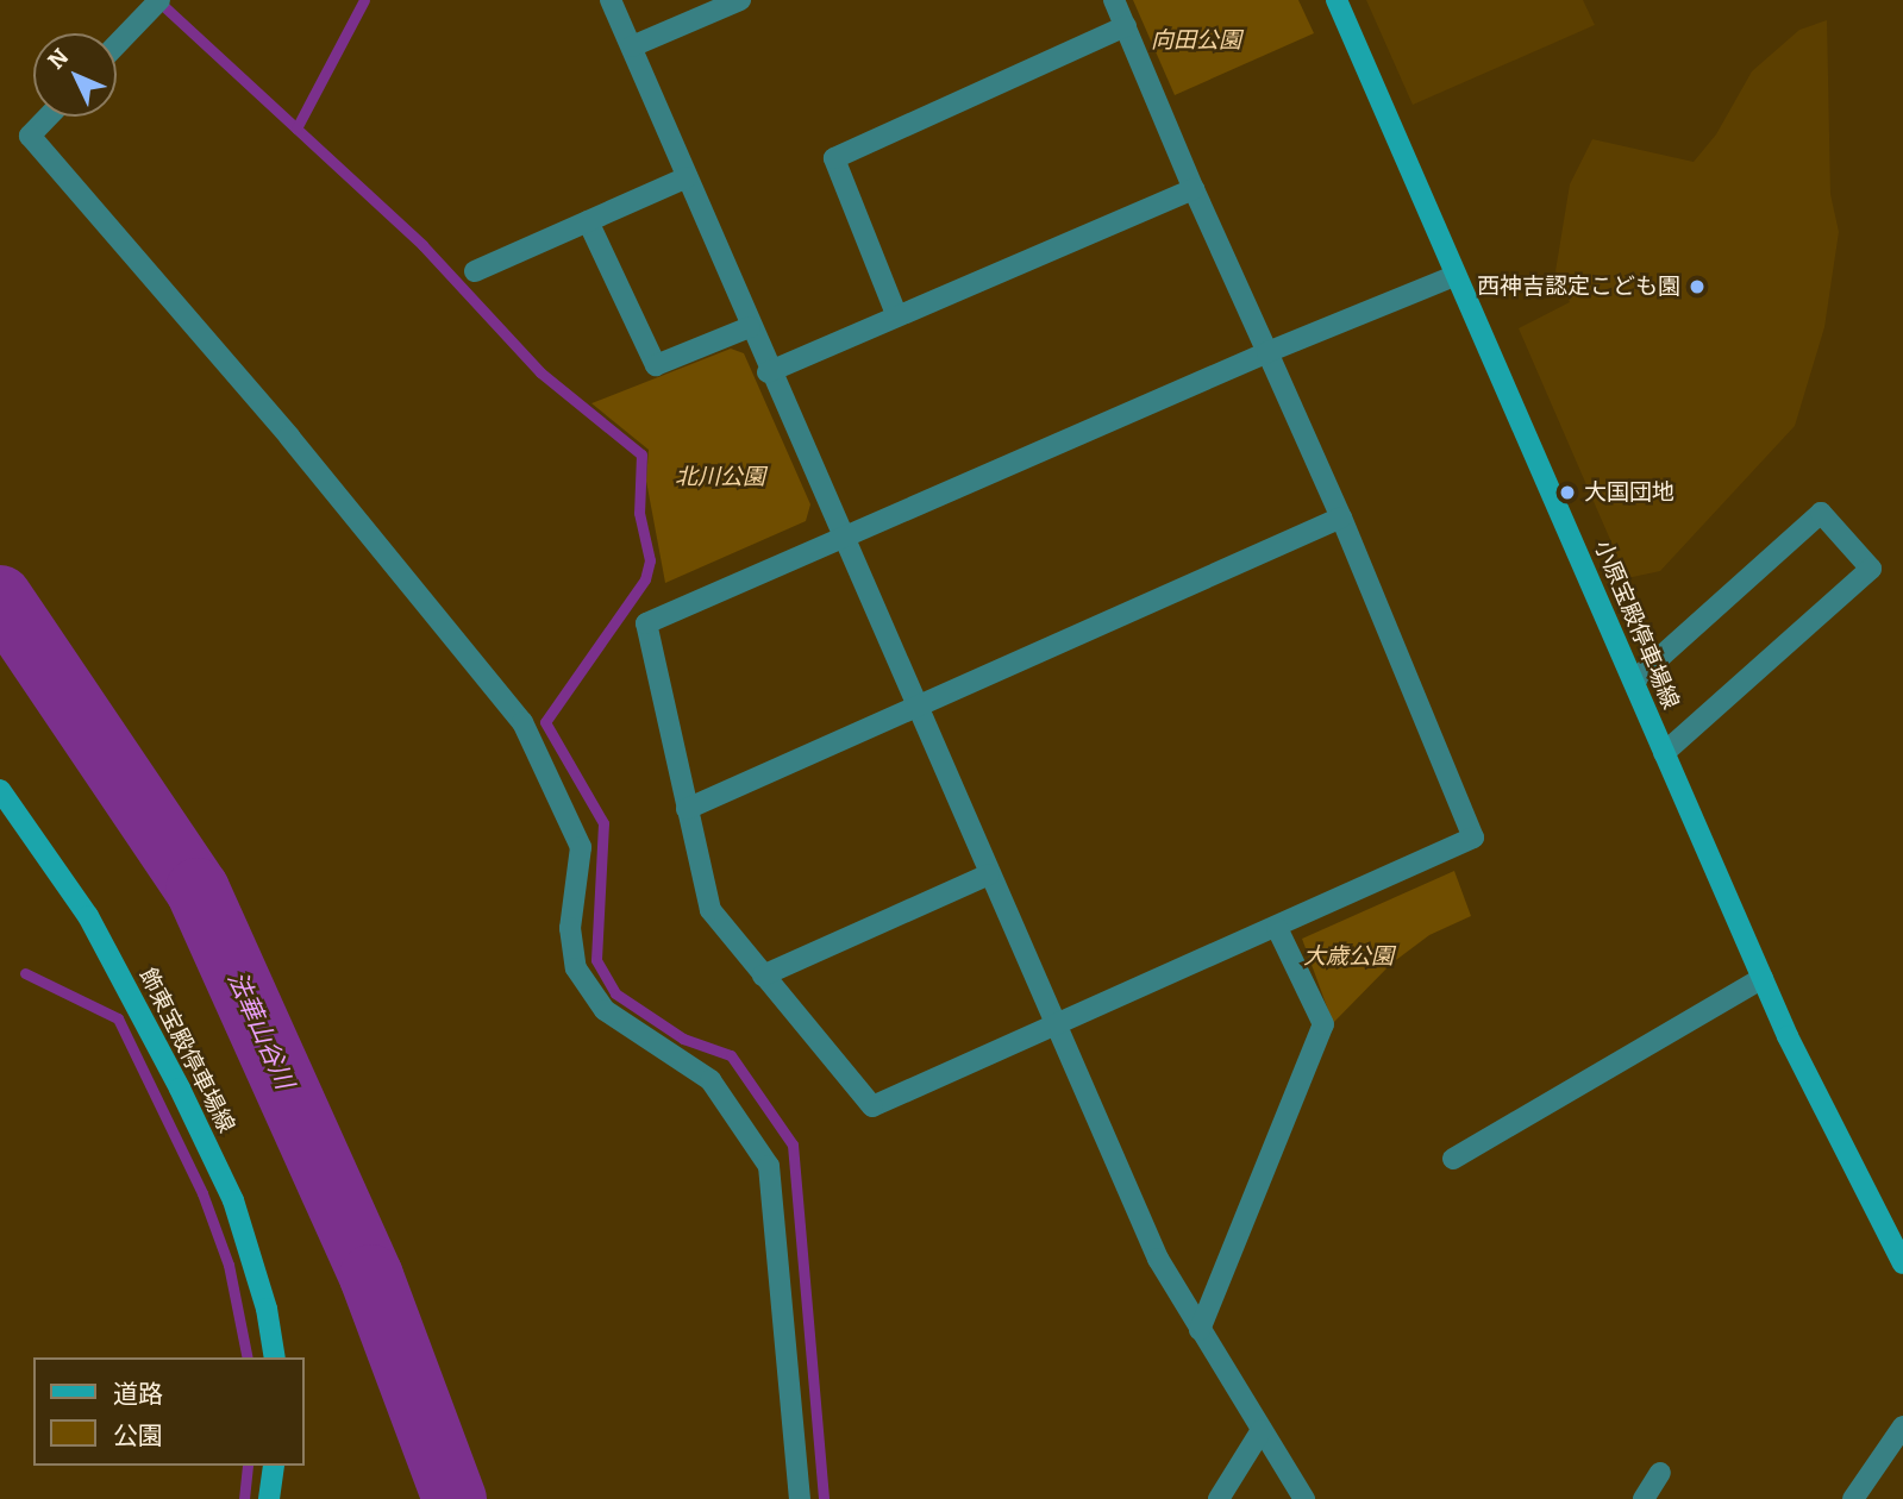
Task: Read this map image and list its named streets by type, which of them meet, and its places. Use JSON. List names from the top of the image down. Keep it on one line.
{"streets":{"main road":["小原宝殿停車場線","飾東宝殿停車場線"]},"water":["法華山谷川"],"parks":["向田公園","北川公園","大歳公園"],"places":["西神吉認定こども園","大国団地"],"legend":["道路","公園"],"north":"top left"}
